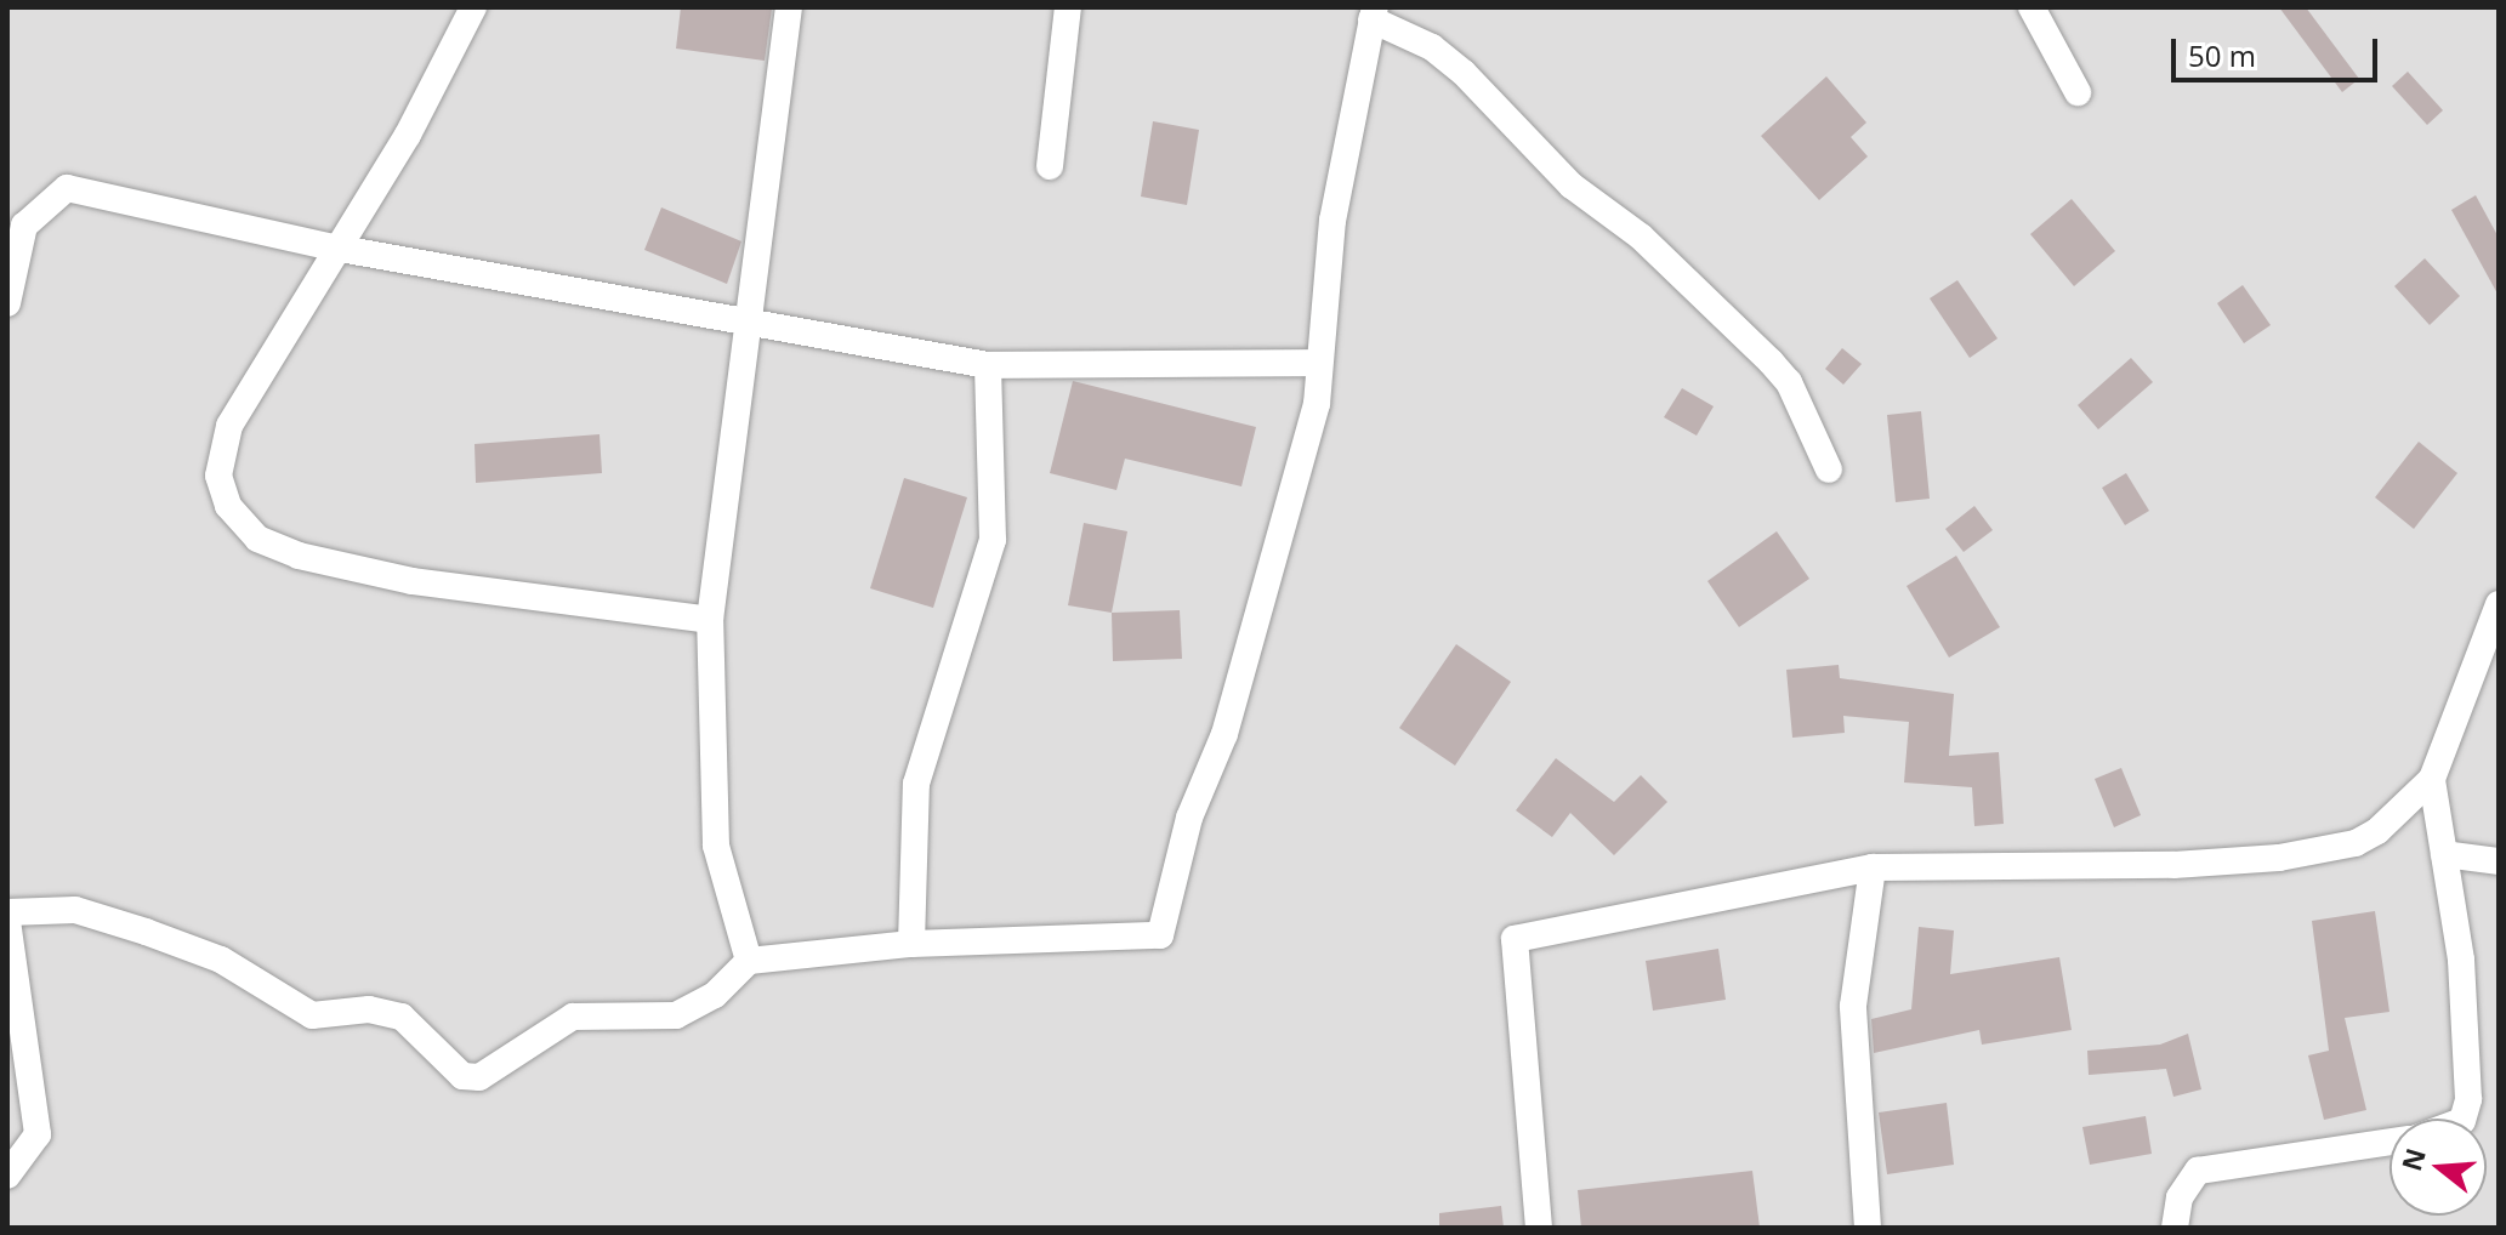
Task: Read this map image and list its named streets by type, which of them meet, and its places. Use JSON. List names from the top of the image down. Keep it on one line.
{"scale_bar":"50 m","north":"left"}
